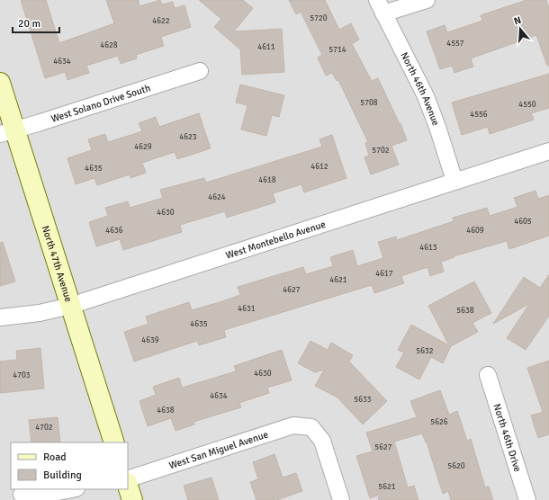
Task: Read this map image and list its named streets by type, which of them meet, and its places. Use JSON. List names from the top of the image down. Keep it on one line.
{"streets":{"street":["North 46th Avenue","West Solano Drive South","West Montebello Avenue","North 47th Avenue","North 46th Drive","West San Miguel Avenue"]},"crossings":[["North 46th Avenue","West Montebello Avenue"],["West Solano Drive South","North 47th Avenue"],["West Montebello Avenue","North 47th Avenue"]],"house_numbers":["5720","4622","4557","4628","4611","5714","4634","5708","4550","4556","4623","4629","5702","4612","4635","4618","4624","4630","4605","4636","4609","4613","4617","4621","4627","4631","5638","4635","4639","5632","4630","4703","4634","5633","4638","5626","4702","5627","5620","5621"],"legend":["Road","Building"],"scale_bar":"20 m","north":"top"}
